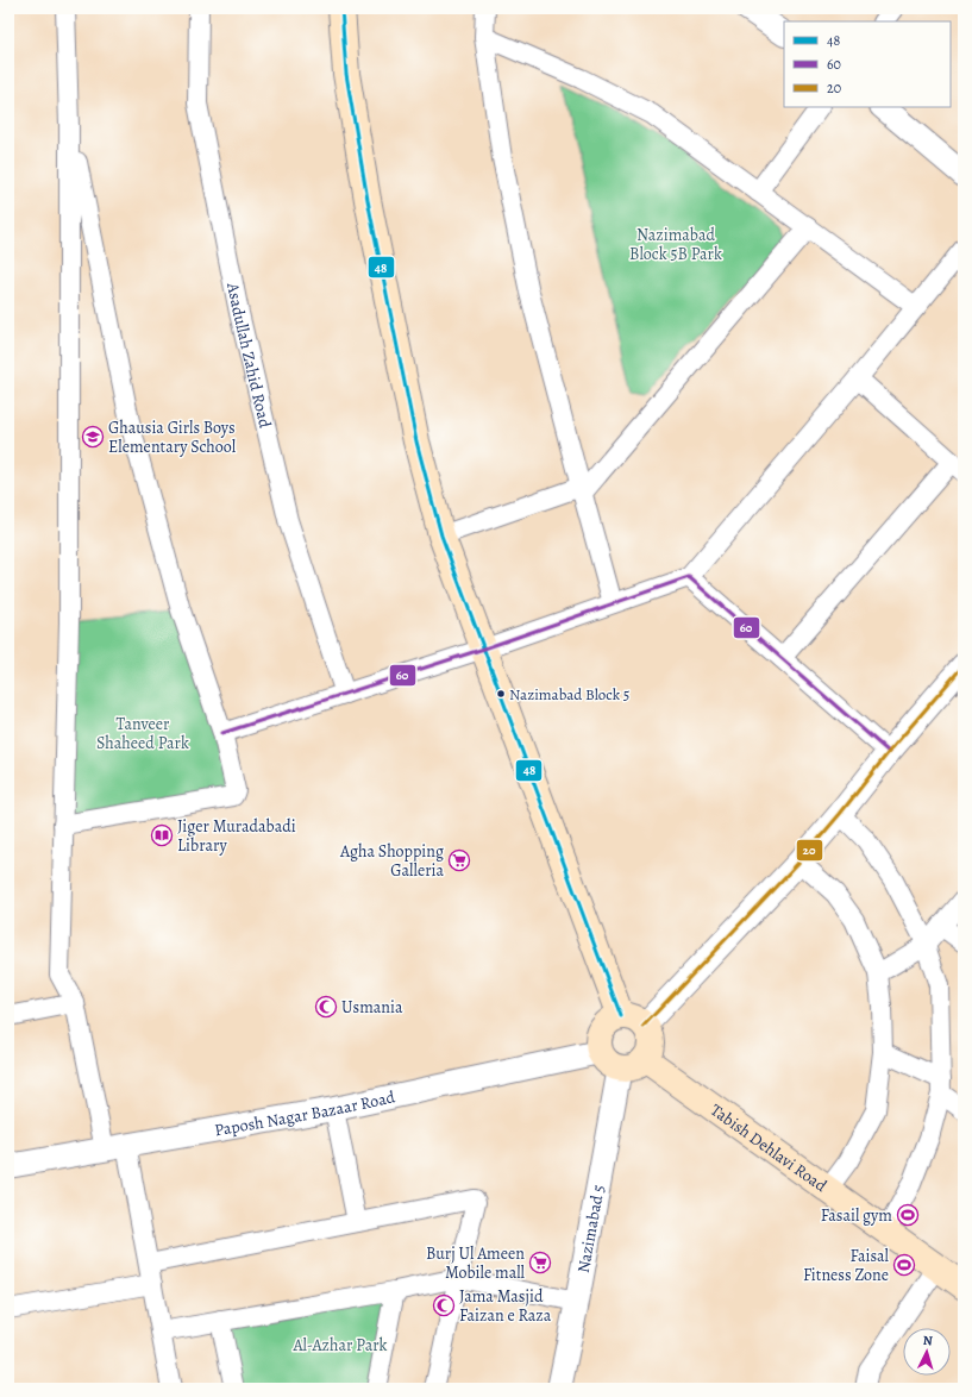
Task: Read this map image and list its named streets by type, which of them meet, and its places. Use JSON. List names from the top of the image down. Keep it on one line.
{"streets":{"main road":["Tabish Dehlavi Road"],"street":["Asadullah Zahid Road","Paposh Nagar Bazaar Road","Nazimabad 5"]},"crossings":[["Paposh Nagar Bazaar Road","Tabish Dehlavi Road"],["Paposh Nagar Bazaar Road","Nazimabad 5"],["Tabish Dehlavi Road","Nazimabad 5"]],"parks":["Nazimabad Block 5B Park","Tanveer Shaheed Park","Al-Azhar Park"],"places":{"school or university":["Ghausia Girls Boys Elementary School"],"other":["Nazimabad Block 5"],"library":["Jiger Muradabadi Library"],"supermarket":["Agha Shopping Galleria","Burj Ul Ameen Mobile mall"],"mosque":["Usmania","Jama Masjid Faizan e Raza"],"sports":["Fasail gym","Faisal Fitness Zone"]},"lines":["transit line 48","transit line 60","transit line 20"],"legend":["48","60","20"],"north":"top"}
